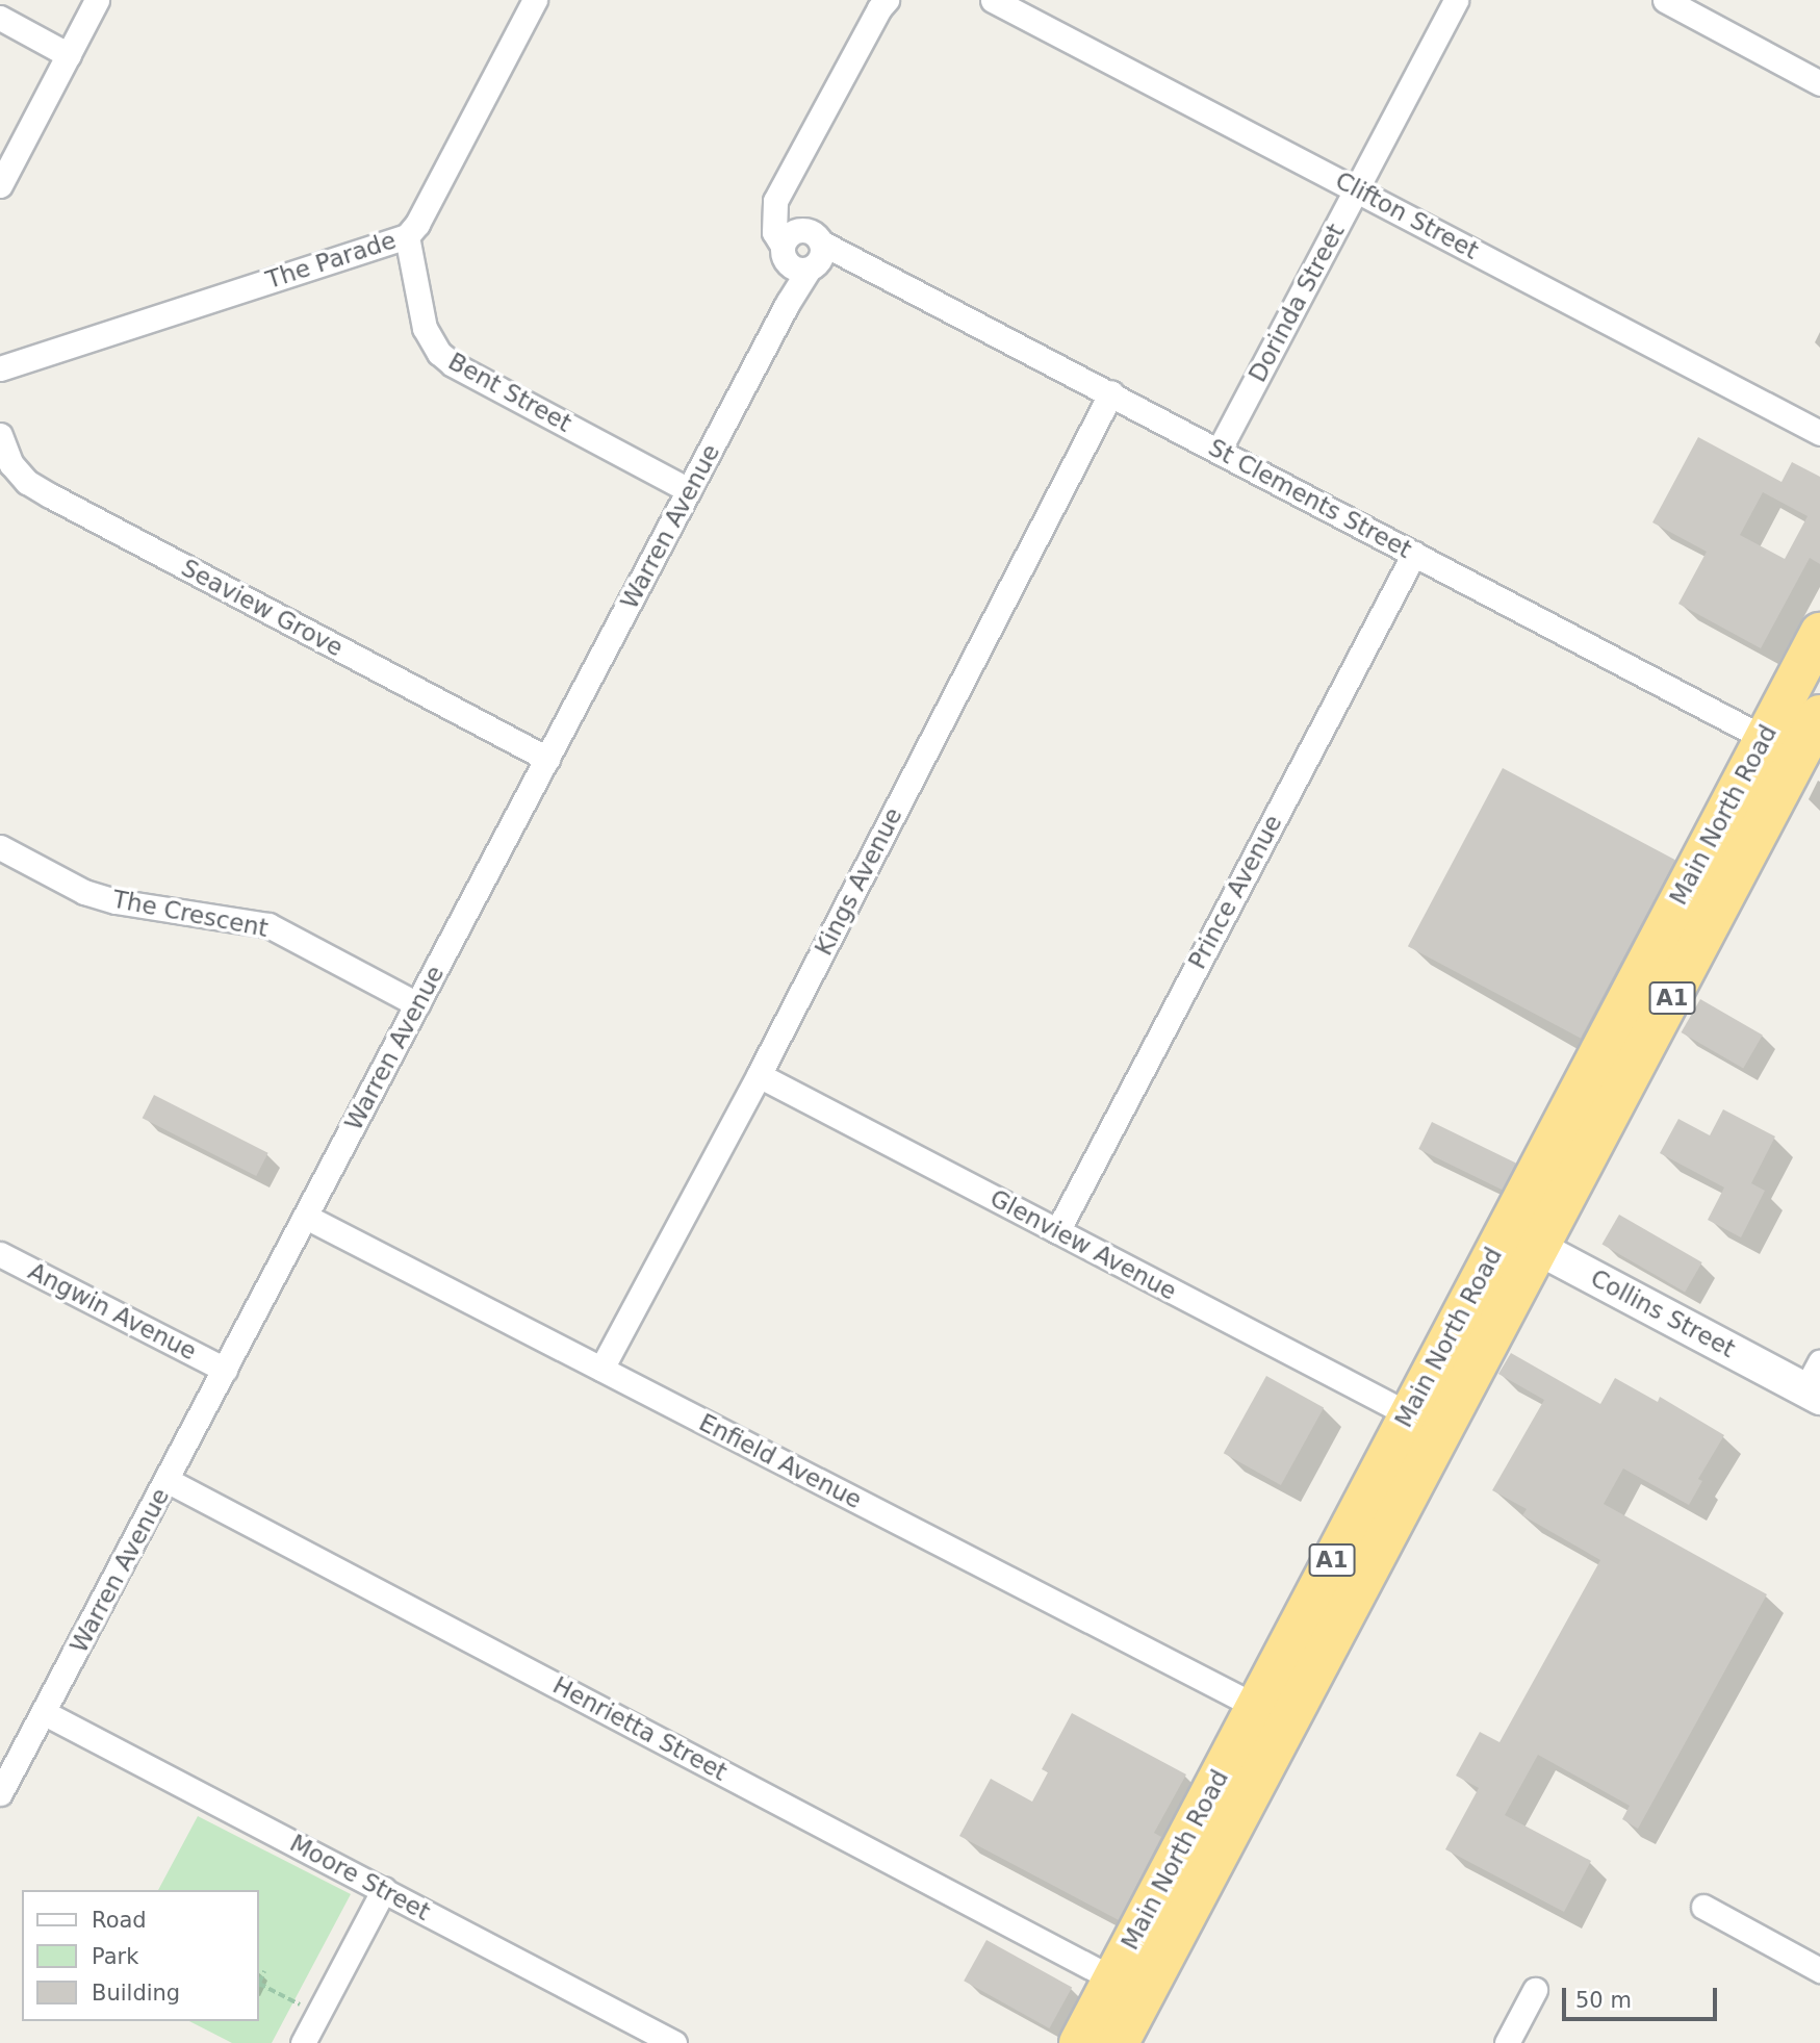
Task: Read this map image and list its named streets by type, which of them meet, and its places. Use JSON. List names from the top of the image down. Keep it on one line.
{"streets":{"highway":["Main North Road","A1","Collins Street"],"street":["Clifton Street","The Parade","Dorinda Street","Bent Street","St Clements Street","Warren Avenue","Seaview Grove","Kings Avenue","Prince Avenue","The Crescent","Glenview Avenue","Angwin Avenue","Enfield Avenue","Henrietta Street","Moore Street"]},"crossings":[["Clifton Street","Dorinda Street"],["The Parade","Bent Street"],["Dorinda Street","St Clements Street"],["Bent Street","Warren Avenue"],["St Clements Street","Warren Avenue"],["St Clements Street","Main North Road"],["St Clements Street","Kings Avenue"],["St Clements Street","Prince Avenue"],["Warren Avenue","Seaview Grove"],["Warren Avenue","The Crescent"],["Warren Avenue","Angwin Avenue"],["Warren Avenue","Enfield Avenue"],["Warren Avenue","Henrietta Street"],["Warren Avenue","Moore Street"],["Main North Road","Glenview Avenue"],["Main North Road","Collins Street"],["Main North Road","Enfield Avenue"],["Main North Road","Henrietta Street"],["Kings Avenue","Glenview Avenue"],["Kings Avenue","Enfield Avenue"],["Prince Avenue","Glenview Avenue"]],"legend":["Road","Park","Building"],"scale_bar":"50 m"}
